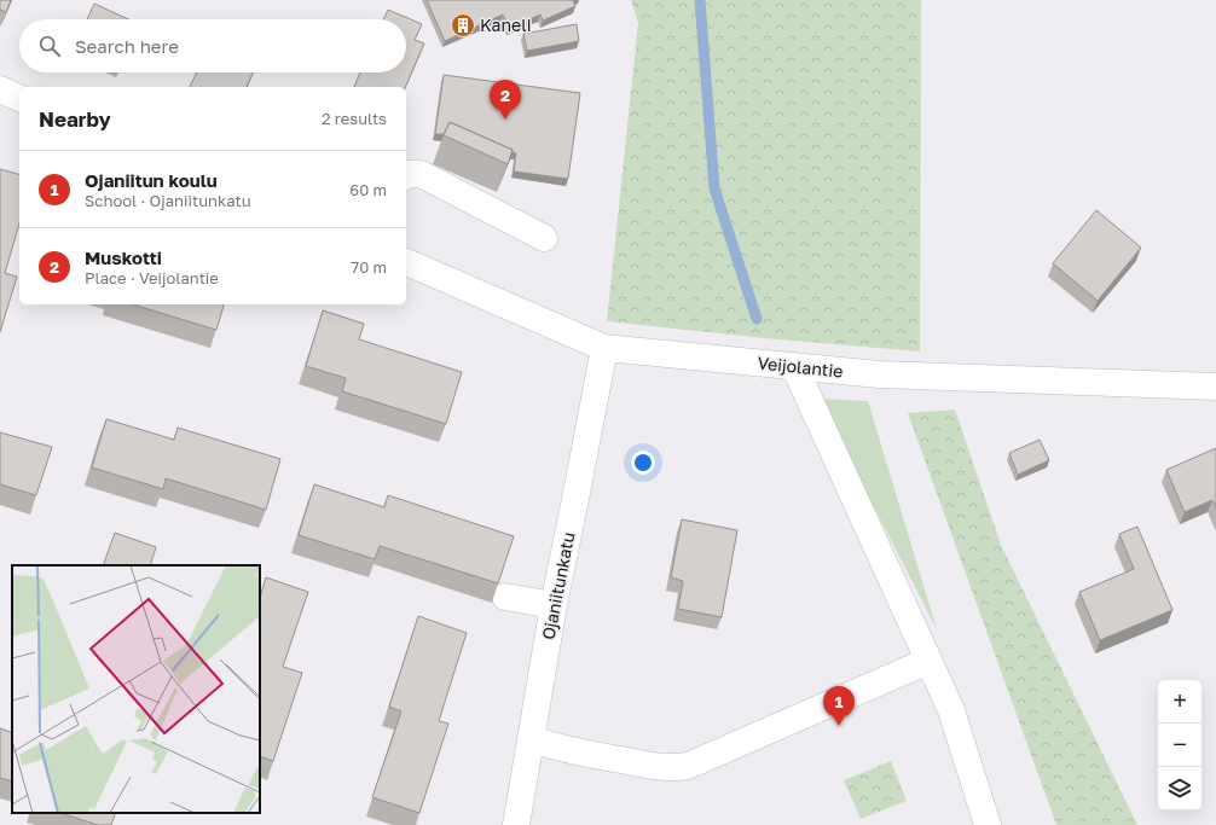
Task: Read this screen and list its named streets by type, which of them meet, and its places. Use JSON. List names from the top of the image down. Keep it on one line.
{"streets":{"street":["Veijolantie","Ojaniitunkatu"]},"crossings":[["Veijolantie","Ojaniitunkatu"]],"places":{"building":["Kaneli"]},"page":{"search":"Search here","pins":["2","1"],"heading":["Nearby","2 results"],"list":[{"mark":"1","name":"Ojaniitun koulu","note":"School · Ojaniitunkatu","value":"60 m"},{"mark":"2","name":"Muskotti","note":"Place · Veijolantie","value":"70 m"}],"map_buttons":["+","−"]}}
